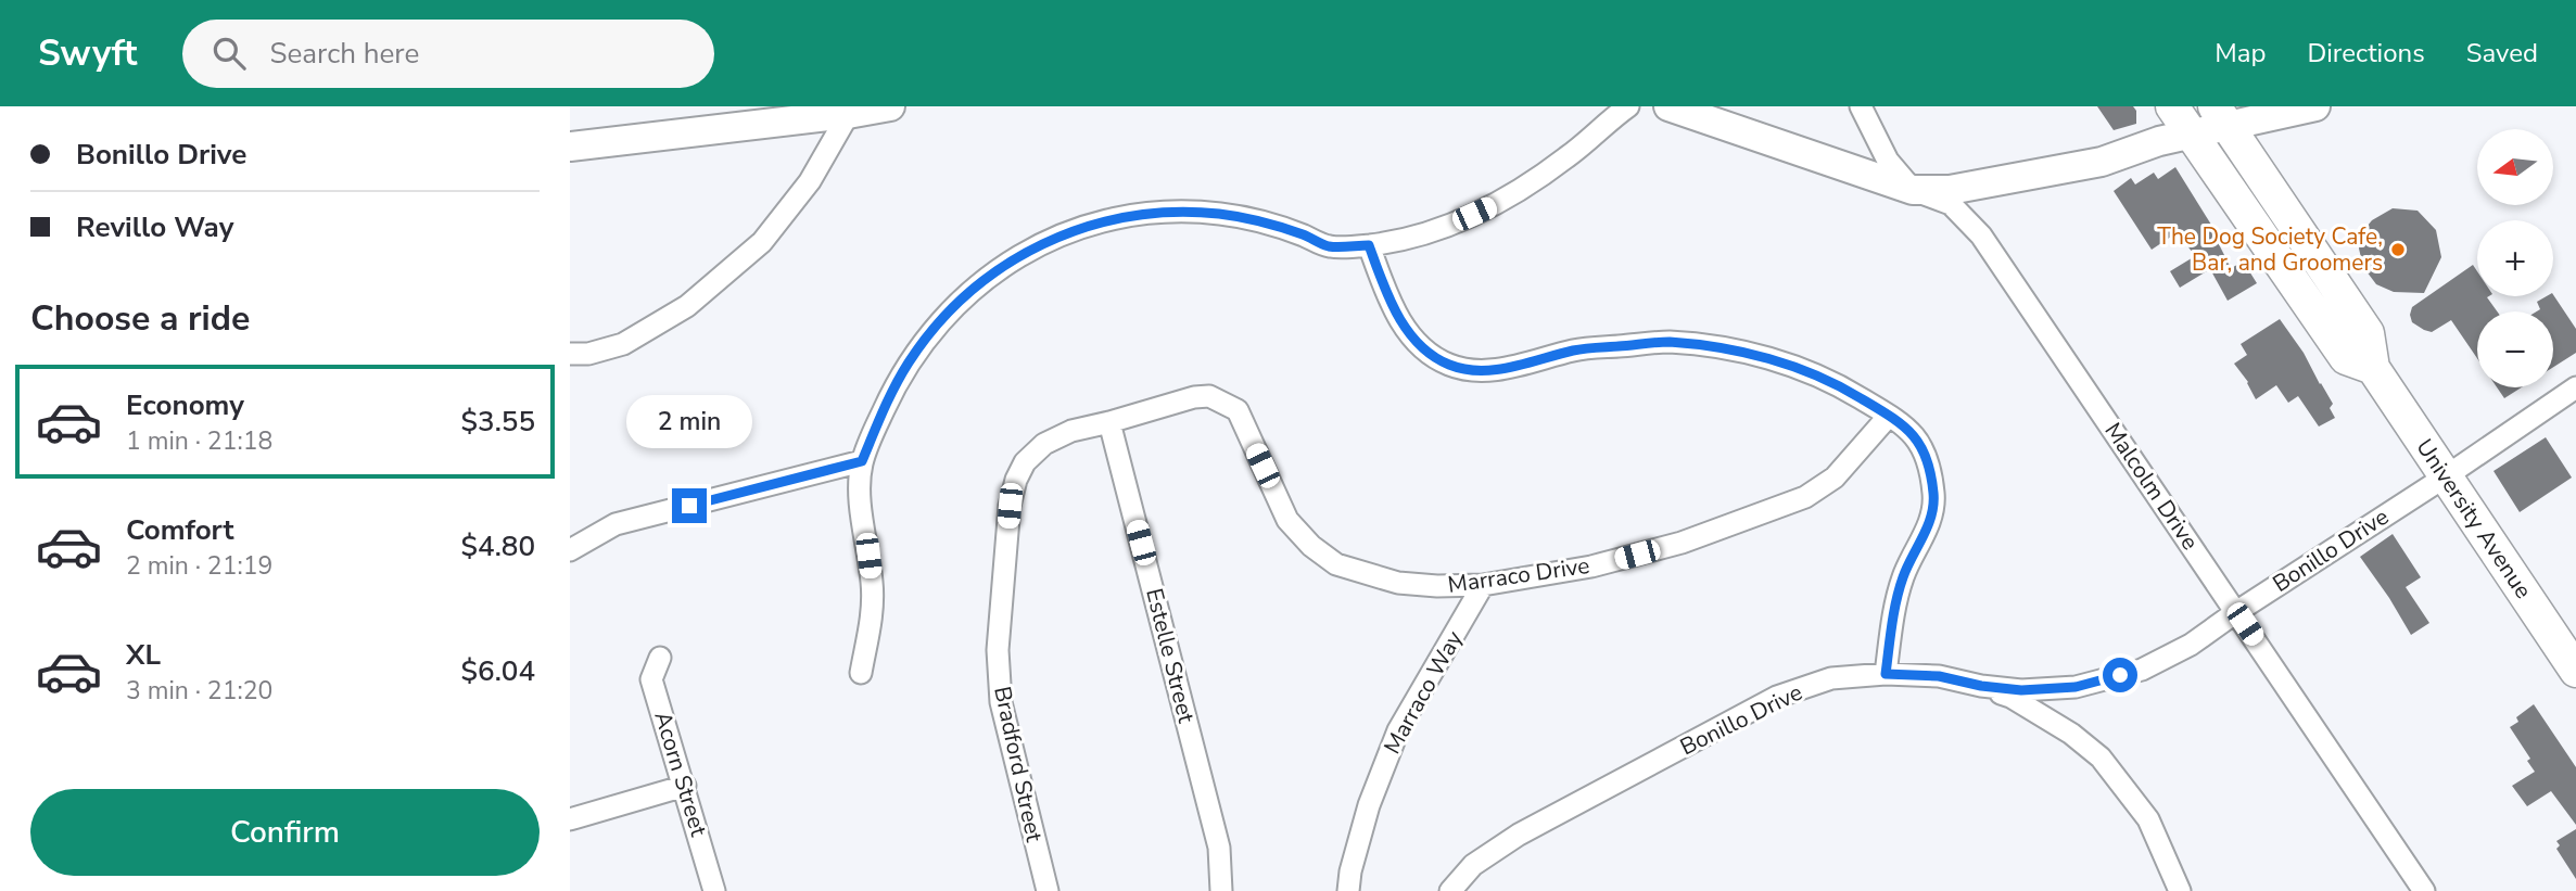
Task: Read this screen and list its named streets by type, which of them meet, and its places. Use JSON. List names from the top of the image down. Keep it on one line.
{"streets":{"main road":["University Avenue"],"street":["Malcolm Drive","Bonillo Drive","Marraco Drive","Estelle Street","Marraco Way","Bradford Street","Acorn Street"]},"crossings":[["Malcolm Drive","Bonillo Drive"],["University Avenue","Bonillo Drive"],["Marraco Drive","Estelle Street"],["Marraco Drive","Marraco Way"],["Marraco Drive","Bradford Street"],["Estelle Street","Bradford Street"]],"places":["The Dog Society Cafe, Bar, and Groomers"],"north":"left","page":{"header":"Swyft","search":"Search here","nav":["Map","Directions","Saved"],"banner":["Bonillo Drive","Revillo Way"],"map_buttons":["+","−"],"heading":"Choose a ride","list":[{"name":"Economy","note":"1 min · 21:18","value":"$3.55"},{"name":"Comfort","note":"2 min · 21:19","value":"$4.80"},{"name":"XL","note":"3 min · 21:20","value":"$6.04"}],"bubble":"2 min","buttons":"Confirm"}}
